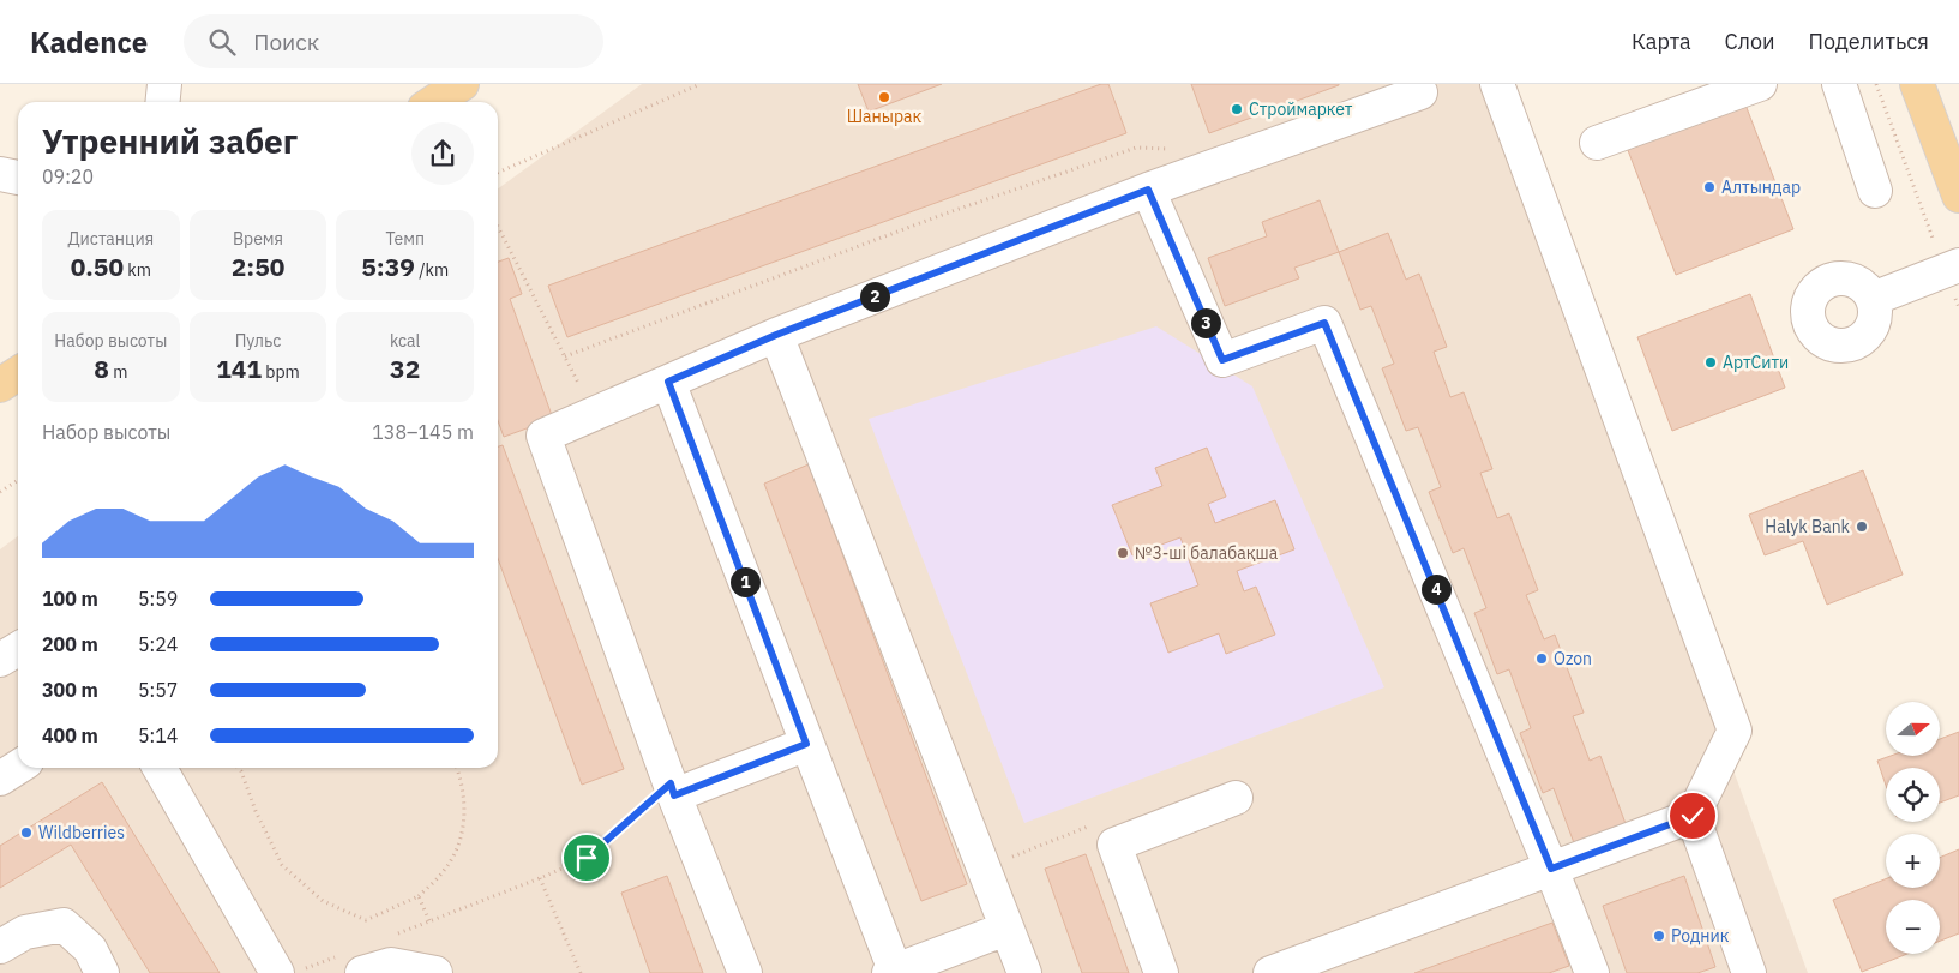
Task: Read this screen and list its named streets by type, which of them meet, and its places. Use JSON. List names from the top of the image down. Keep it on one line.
{"places":["Шанырак","Строймаркет","Алтындар","АртСити","Halyk Bank","№3-ші балабақша","Ozon","Wildberries","Родник"],"north":"right","page":{"header":"Kadence","search":"Поиск","nav":["Карта","Слои","Поделиться"],"heading":["Утренний забег","09:20"],"stats":[["Дистанция","0.50 km"],["Время","2:50"],["Темп","5:39 /km"],["Набор высоты","8 m"],["Пульс","141 bpm"],["kcal","32"]],"pins":["2","3","1","4"],"chart":["Набор высоты","138–145 m"],"list":[{"name":"100 m","note":"5:59"},{"name":"200 m","note":"5:24"},{"name":"300 m","note":"5:57"},{"name":"400 m","note":"5:14"}],"map_buttons":["+","−"]}}
